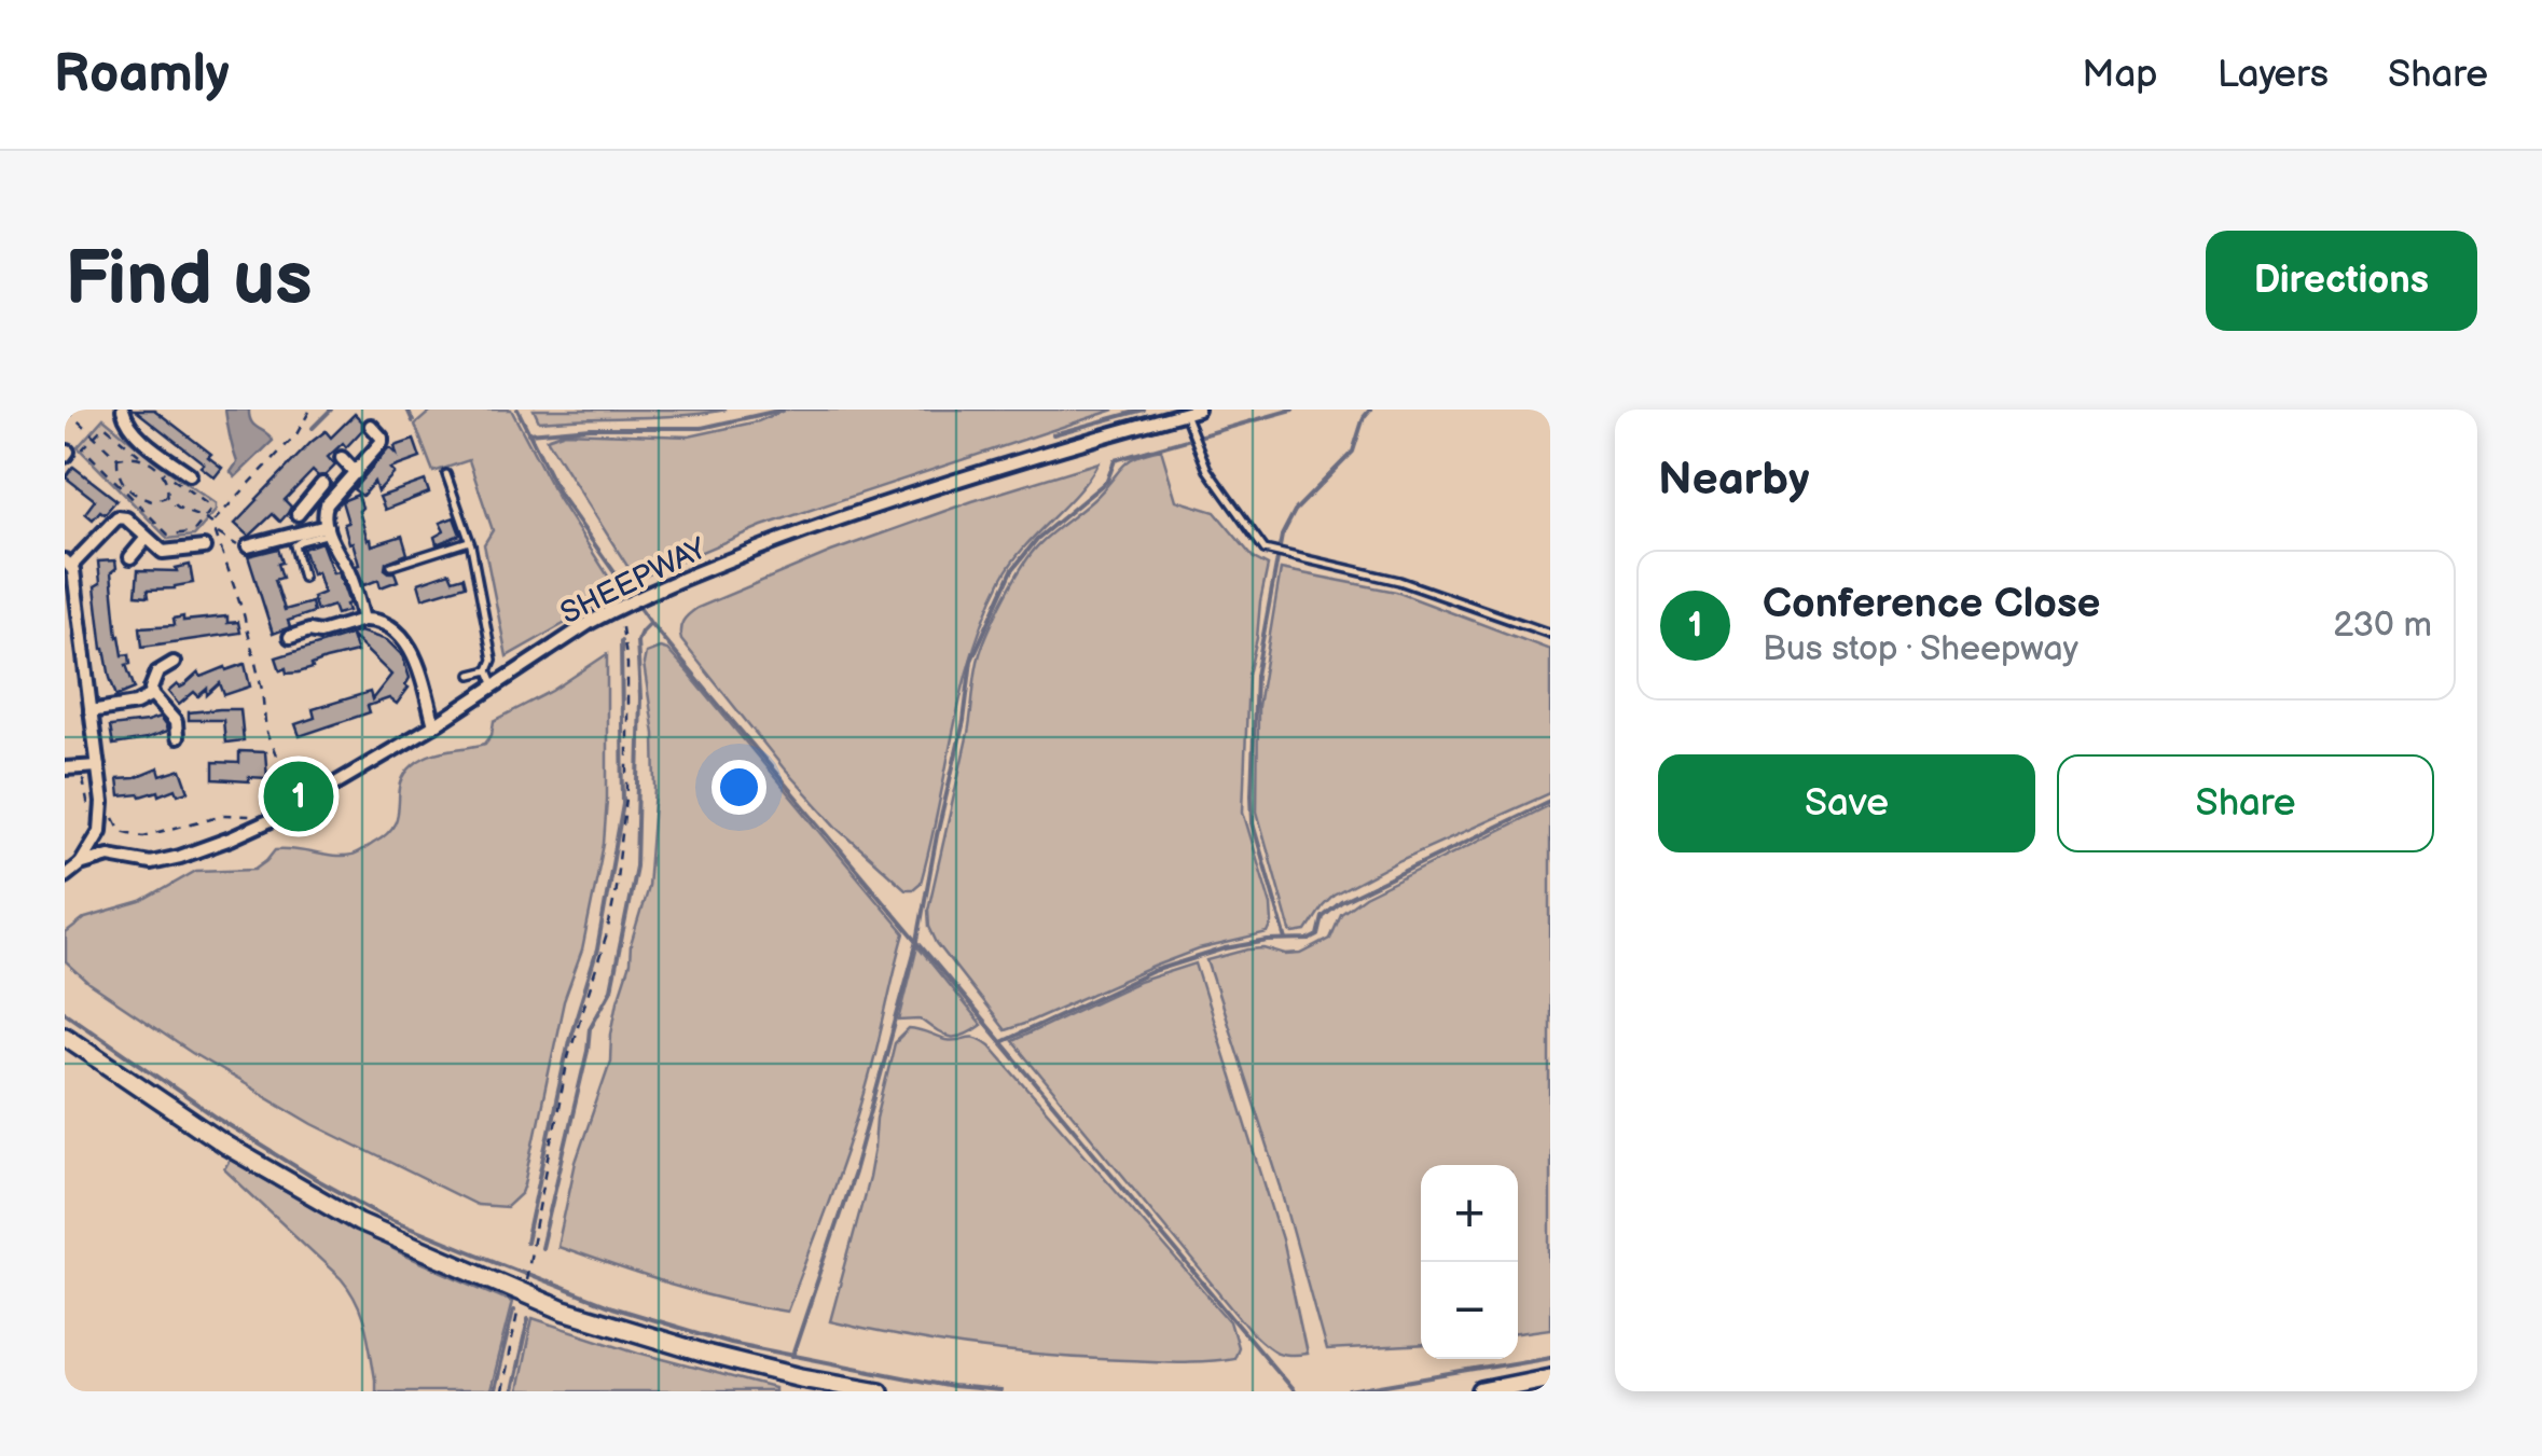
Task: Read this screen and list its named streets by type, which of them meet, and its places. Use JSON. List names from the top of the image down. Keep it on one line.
{"streets":{"street":["SHEEPWAY"]},"page":{"header":"Roamly","nav":["Map","Layers","Share"],"buttons":["Directions",["Save","Share"]],"title":"Find us","heading":"Nearby","list":[{"mark":"1","name":"Conference Close","note":"Bus stop · Sheepway","value":"230 m"}],"pins":"1","map_buttons":["+","−"]}}
